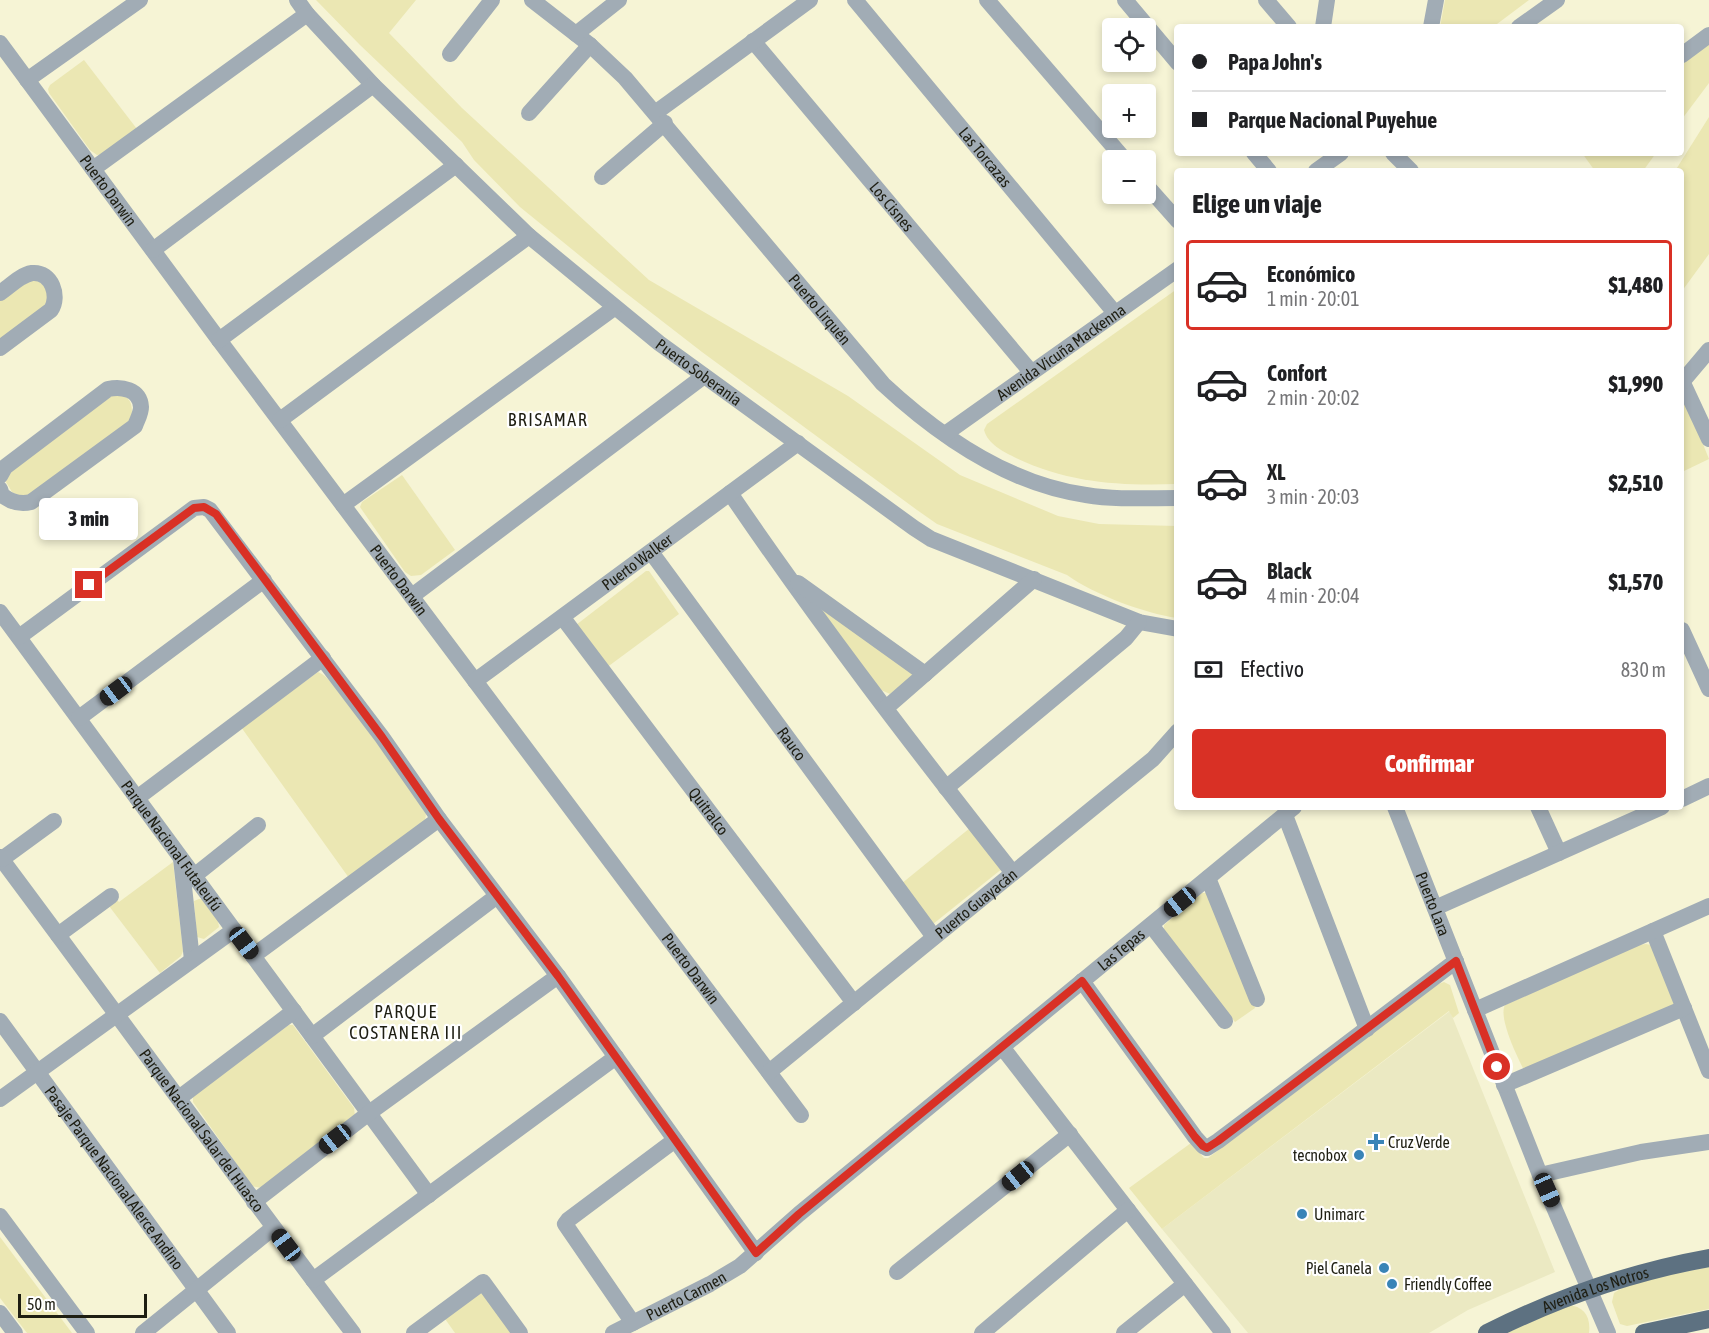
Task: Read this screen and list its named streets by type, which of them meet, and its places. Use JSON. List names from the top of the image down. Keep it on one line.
{"streets":{"main road":["Avenida Los Notros"],"street":["Las Torcazas","Puerto Darwin","Los Cisnes","Puerto Lirquén","Avenida Vicuña Mackenna","Puerto Soberanía","Puerto Walker","Rauco","Quitralco","Parque Nacional Futaleufú","Puerto Guayacán","Puerto Lara","Las Tepas","Parque Nacional Salar del Huasco","Pasaje Parque Nacional Alerce Andino","Puerto Carmen"]},"crossings":[["Las Torcazas","Avenida Vicuña Mackenna"],["Puerto Darwin","Puerto Walker"],["Puerto Darwin","Puerto Guayacán"],["Los Cisnes","Avenida Vicuña Mackenna"],["Puerto Lirquén","Avenida Vicuña Mackenna"],["Puerto Soberanía","Puerto Walker"],["Puerto Walker","Rauco"],["Puerto Walker","Quitralco"],["Rauco","Puerto Guayacán"],["Quitralco","Puerto Guayacán"],["Puerto Lara","Avenida Los Notros"],["Las Tepas","Puerto Carmen"]],"districts":["BRISAMAR","PARQUE COSTANERA III"],"places":{"health":["Cruz Verde"],"other":["tecnobox","Unimarc","Piel Canela","Friendly Coffee"]},"scale_bar":"50 m","page":{"map_buttons":["+","−"],"banner":["Papa John's","Parque Nacional Puyehue"],"heading":"Elige un viaje","list":[{"name":"Económico","note":"1 min · 20:01","value":"$1,480"},{"name":"Confort","note":"2 min · 20:02","value":"$1,990"},{"name":"XL","note":"3 min · 20:03","value":"$2,510"},{"name":"Black","note":"4 min · 20:04","value":"$1,570"}],"bubble":"3 min","pay":["Efectivo","830 m"],"buttons":"Confirmar","scale":"50 m"}}
